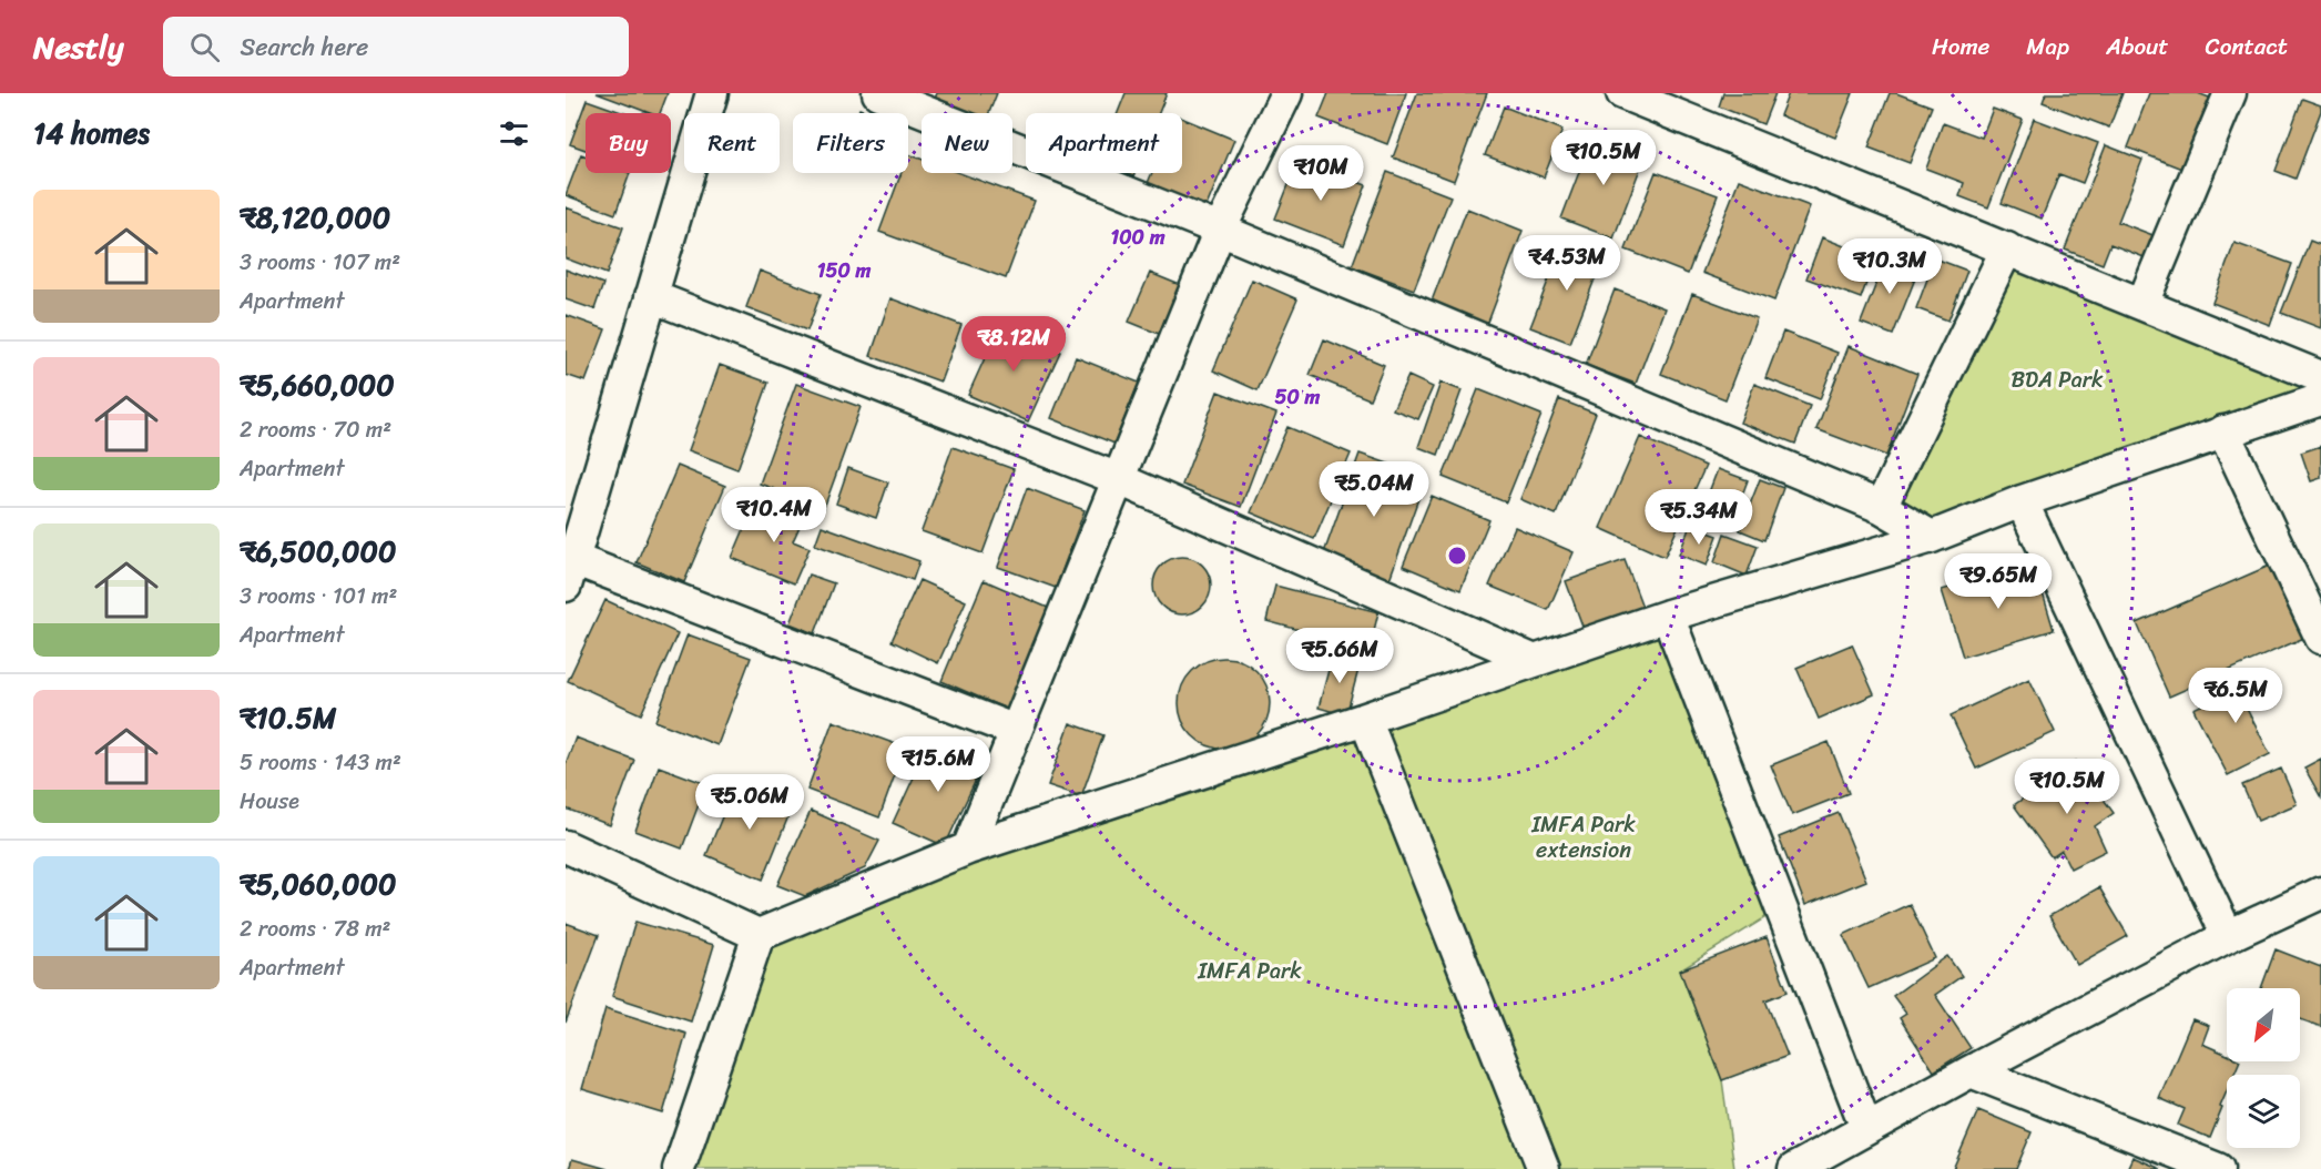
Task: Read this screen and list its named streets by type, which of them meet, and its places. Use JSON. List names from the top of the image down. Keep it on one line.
{"parks":["BDA Park","IMFA Park extension","IMFA Park"],"north":"bottom left","page":{"header":"Nestly","search":"Search here","nav":["Home","Map","About","Contact"],"heading":"14 homes","chip":["Buy","Rent","Filters","New","Apartment"],"price":["₹10.5M","₹10M","₹4.53M","₹10.3M","₹8.12M","₹5.04M","₹10.4M","₹5.34M","₹9.65M","₹5.66M","₹6.5M","₹15.6M","₹10.5M","₹5.06M"],"list":[{"name":"₹8,120,000","note":"3 rooms · 107 m² · Apartment"},{"name":"₹5,660,000","note":"2 rooms · 70 m² · Apartment"},{"name":"₹6,500,000","note":"3 rooms · 101 m² · Apartment"},{"name":"₹10.5M","note":"5 rooms · 143 m² · House"},{"name":"₹5,060,000","note":"2 rooms · 78 m² · Apartment"}]},"rings":["100 m","150 m","50 m"]}
